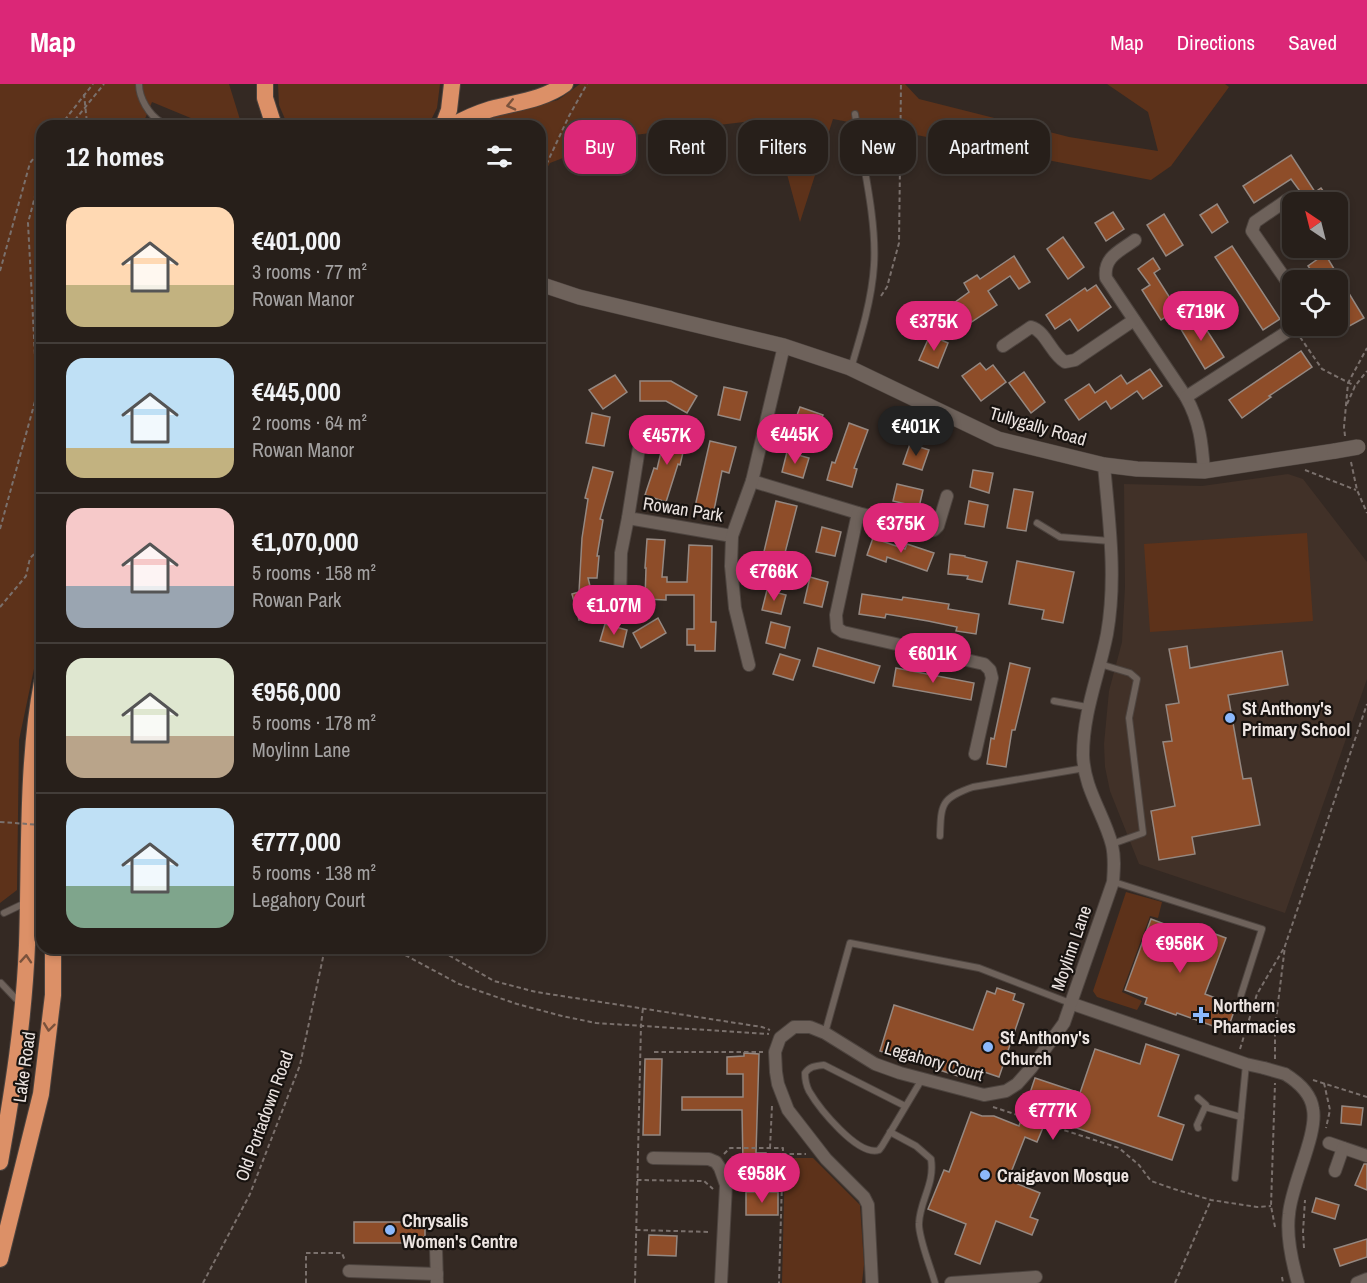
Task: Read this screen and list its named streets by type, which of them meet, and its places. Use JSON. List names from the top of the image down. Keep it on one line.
{"streets":{"highway":["Lake Road"],"street":["Tullygally Road","Rowan Park","Moylinn Lane","Legahory Court"],"path":["Old Portadown Road"]},"crossings":[["Tullygally Road","Rowan Park"],["Tullygally Road","Moylinn Lane"],["Moylinn Lane","Legahory Court"]],"places":{"other":["St Anthony's Primary School","St Anthony's Church","Craigavon Mosque","Chrysalis Women's Centre"],"health":["Northern Pharmacies"]},"north":"top left","page":{"header":"Map","nav":["Map","Directions","Saved"],"chip":["Buy","Rent","Filters","New","Apartment"],"heading":"12 homes","list":[{"name":"€401,000","note":"3 rooms · 77 m² · Rowan Manor"},{"name":"€445,000","note":"2 rooms · 64 m² · Rowan Manor"},{"name":"€1,070,000","note":"5 rooms · 158 m² · Rowan Park"},{"name":"€956,000","note":"5 rooms · 178 m² · Moylinn Lane"},{"name":"€777,000","note":"5 rooms · 138 m² · Legahory Court"}],"price":["€719K","€375K","€401K","€445K","€457K","€375K","€766K","€1.07M","€601K","€956K","€777K","€958K"]}}
